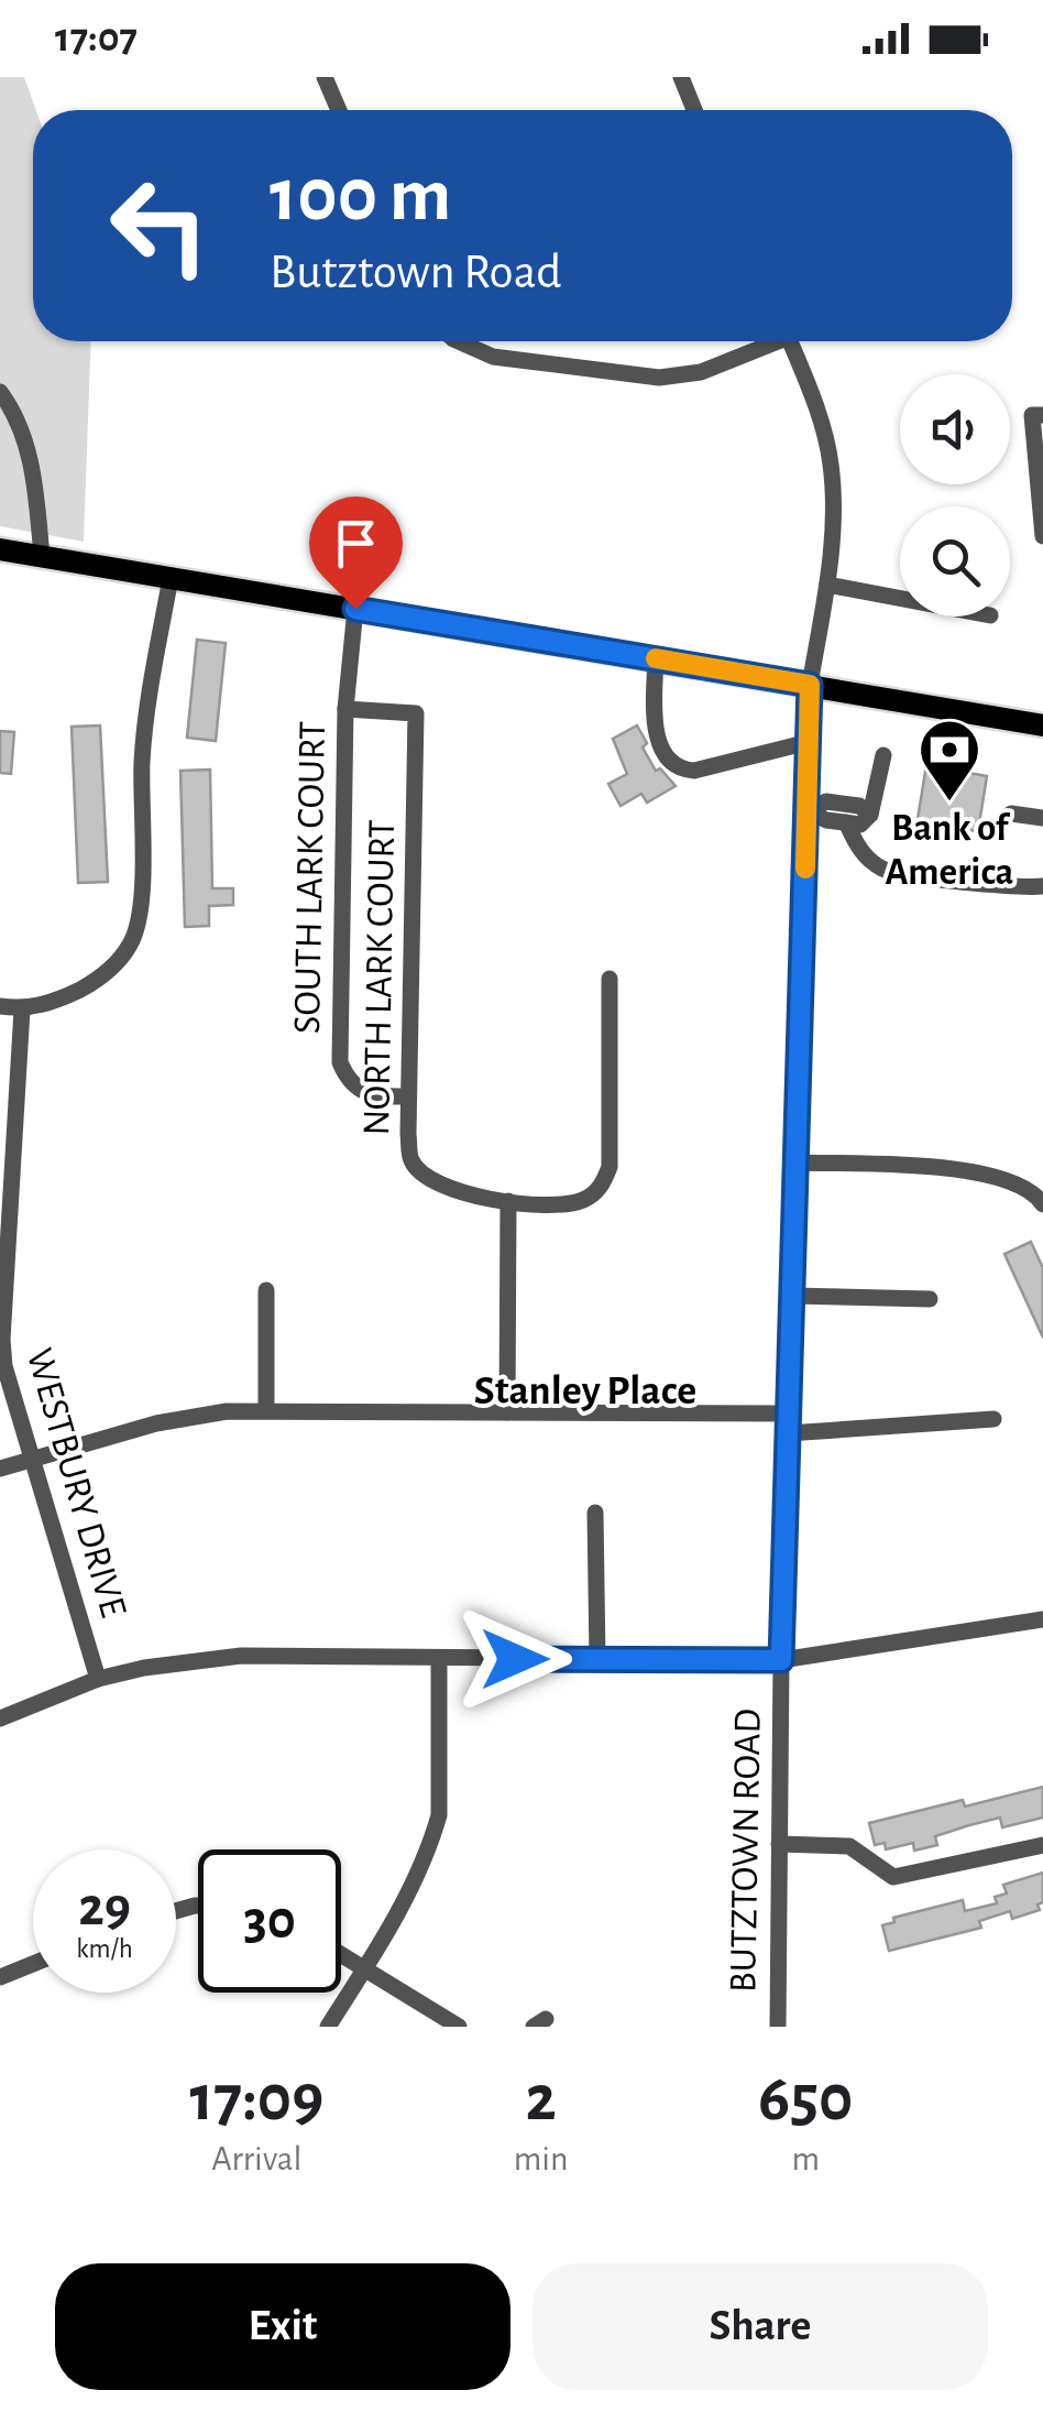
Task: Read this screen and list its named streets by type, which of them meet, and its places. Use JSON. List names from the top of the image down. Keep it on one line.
{"streets":{"street":["SOUTH LARK COURT","NORTH LARK COURT","WESTBURY DRIVE","BUTZTOWN ROAD"]},"crossings":[["SOUTH LARK COURT","NORTH LARK COURT"]],"districts":["Stanley Place"],"places":{"bank":["Bank of America"]},"page":{"status":"17:07","turn":["100 m","Butztown Road"],"speed":"29 km/h","limit":"30","eta":["17:09","Arrival","2","min","650","m"],"buttons":["Exit","Share"]}}
